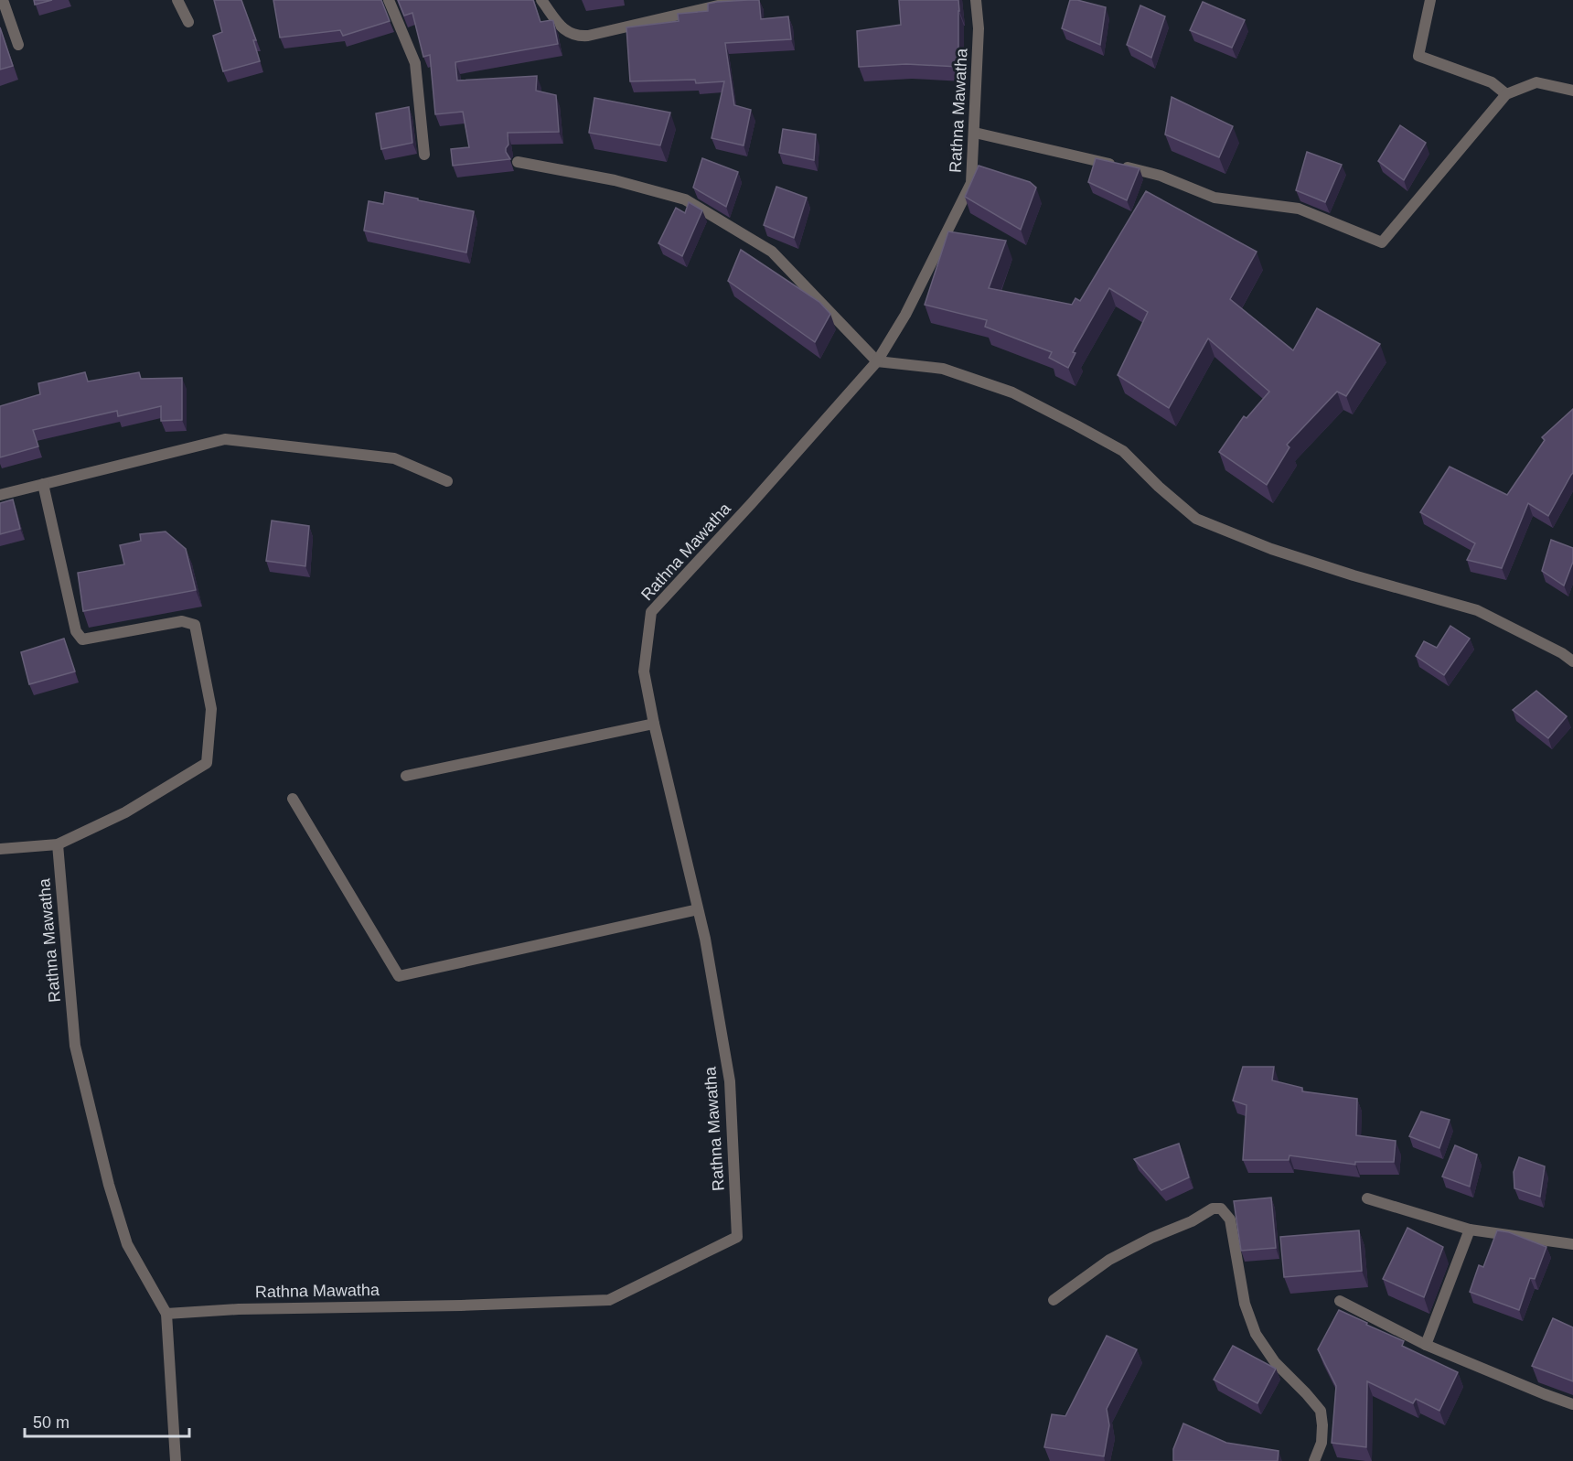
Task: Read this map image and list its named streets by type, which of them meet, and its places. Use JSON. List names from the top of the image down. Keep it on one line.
{"streets":{"street":["Rathna Mawatha"]},"scale_bar":"50 m"}
